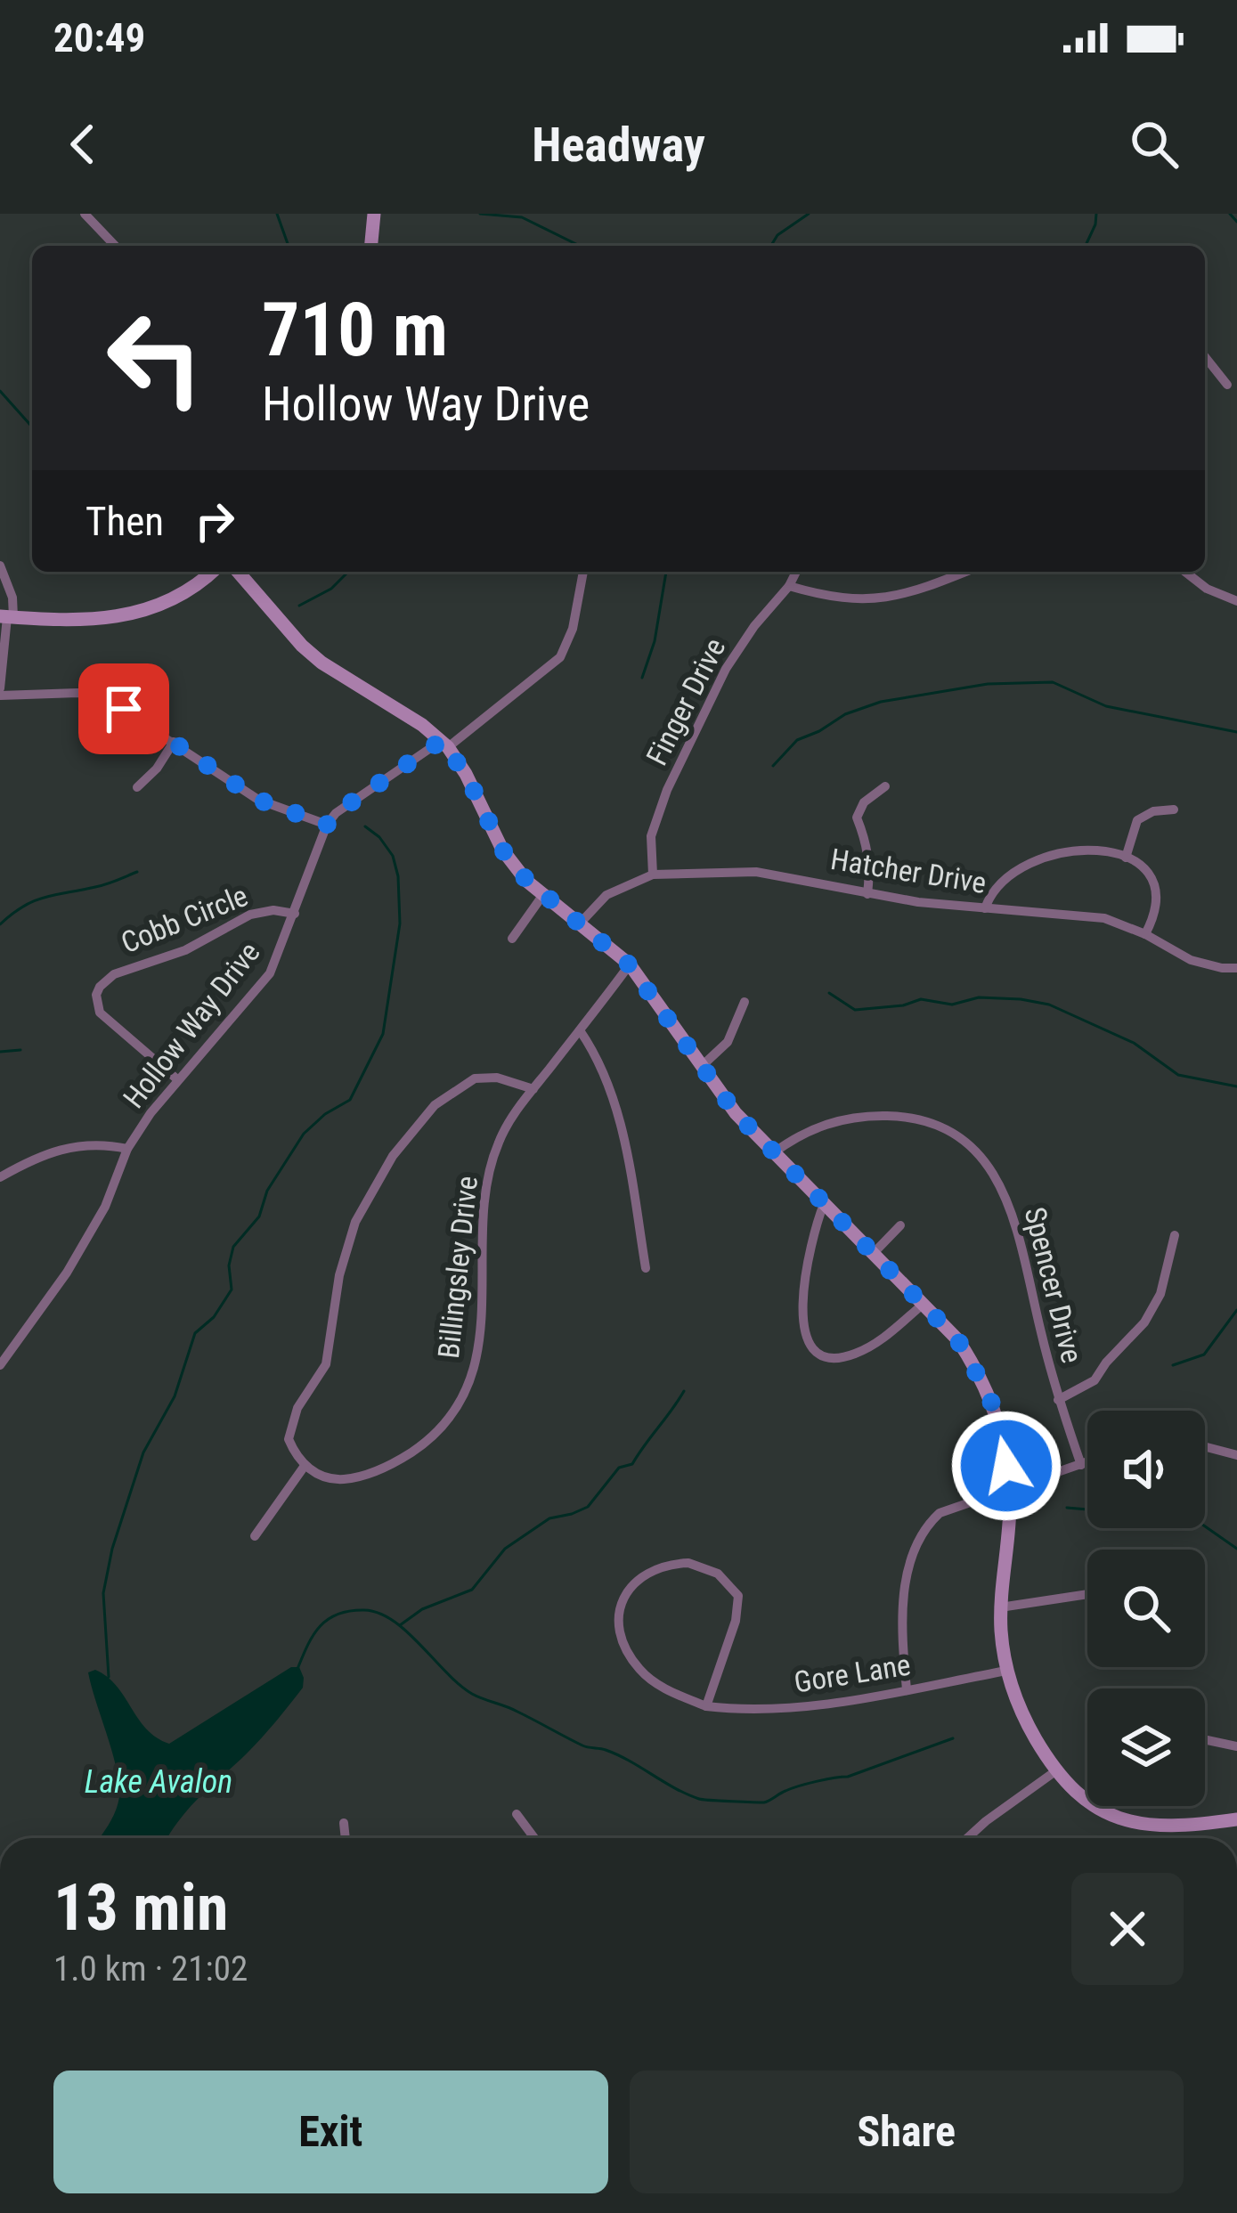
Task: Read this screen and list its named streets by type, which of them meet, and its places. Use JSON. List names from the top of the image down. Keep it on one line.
{"streets":{"street":["Finger Drive","Hatcher Drive","Cobb Circle","Hollow Way Drive","Billingsley Drive","Spencer Drive","Gore Lane"]},"crossings":[["Finger Drive","Hatcher Drive"],["Cobb Circle","Hollow Way Drive"]],"water":["Lake Avalon"],"page":{"status":"20:49","header":"Headway","turn":["710 m","Hollow Way Drive"],"then":"Then","heading":["13 min","1.0 km · 21:02"],"buttons":["Exit","Share"]}}
